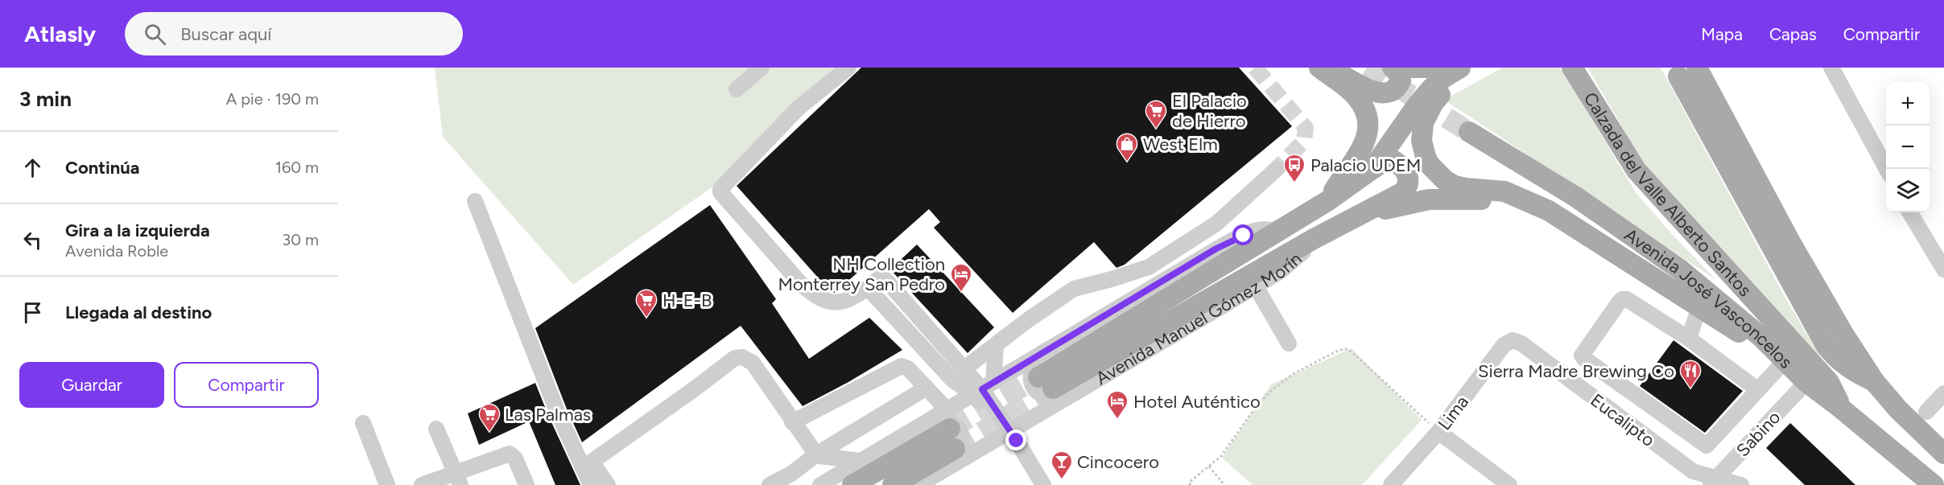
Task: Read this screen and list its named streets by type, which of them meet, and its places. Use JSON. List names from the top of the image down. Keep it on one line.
{"streets":{"main road":["Calzada del Valle Alberto Santos","Avenida José Vasconcelos","Avenida Manuel Gómez Morín"],"street":["Lima","Eucalipto","Sabino"]},"crossings":[["Calzada del Valle Alberto Santos","Avenida José Vasconcelos"],["Avenida José Vasconcelos","Sabino"],["Lima","Eucalipto"],["Eucalipto","Sabino"]],"places":{"supermarket":["El Palacio de Hierro","H-E-B","Las Palmas"],"shop":["West Elm"],"bus stop":["Palacio UDEM"],"hotel":["NH Collection Monterrey San Pedro","Hotel Auténtico"],"restaurant":["Sierra Madre Brewing Co"],"bar":["Cincocero"]},"page":{"header":"Atlasly","search":"Buscar aquí","nav":["Mapa","Capas","Compartir"],"heading":["3 min","A pie · 190 m"],"map_buttons":["+","−"],"list":[["Continúa","160 m"],["Gira a la izquierda","Avenida Roble","30 m"],"Llegada al destino"],"buttons":["Guardar","Compartir"]}}
